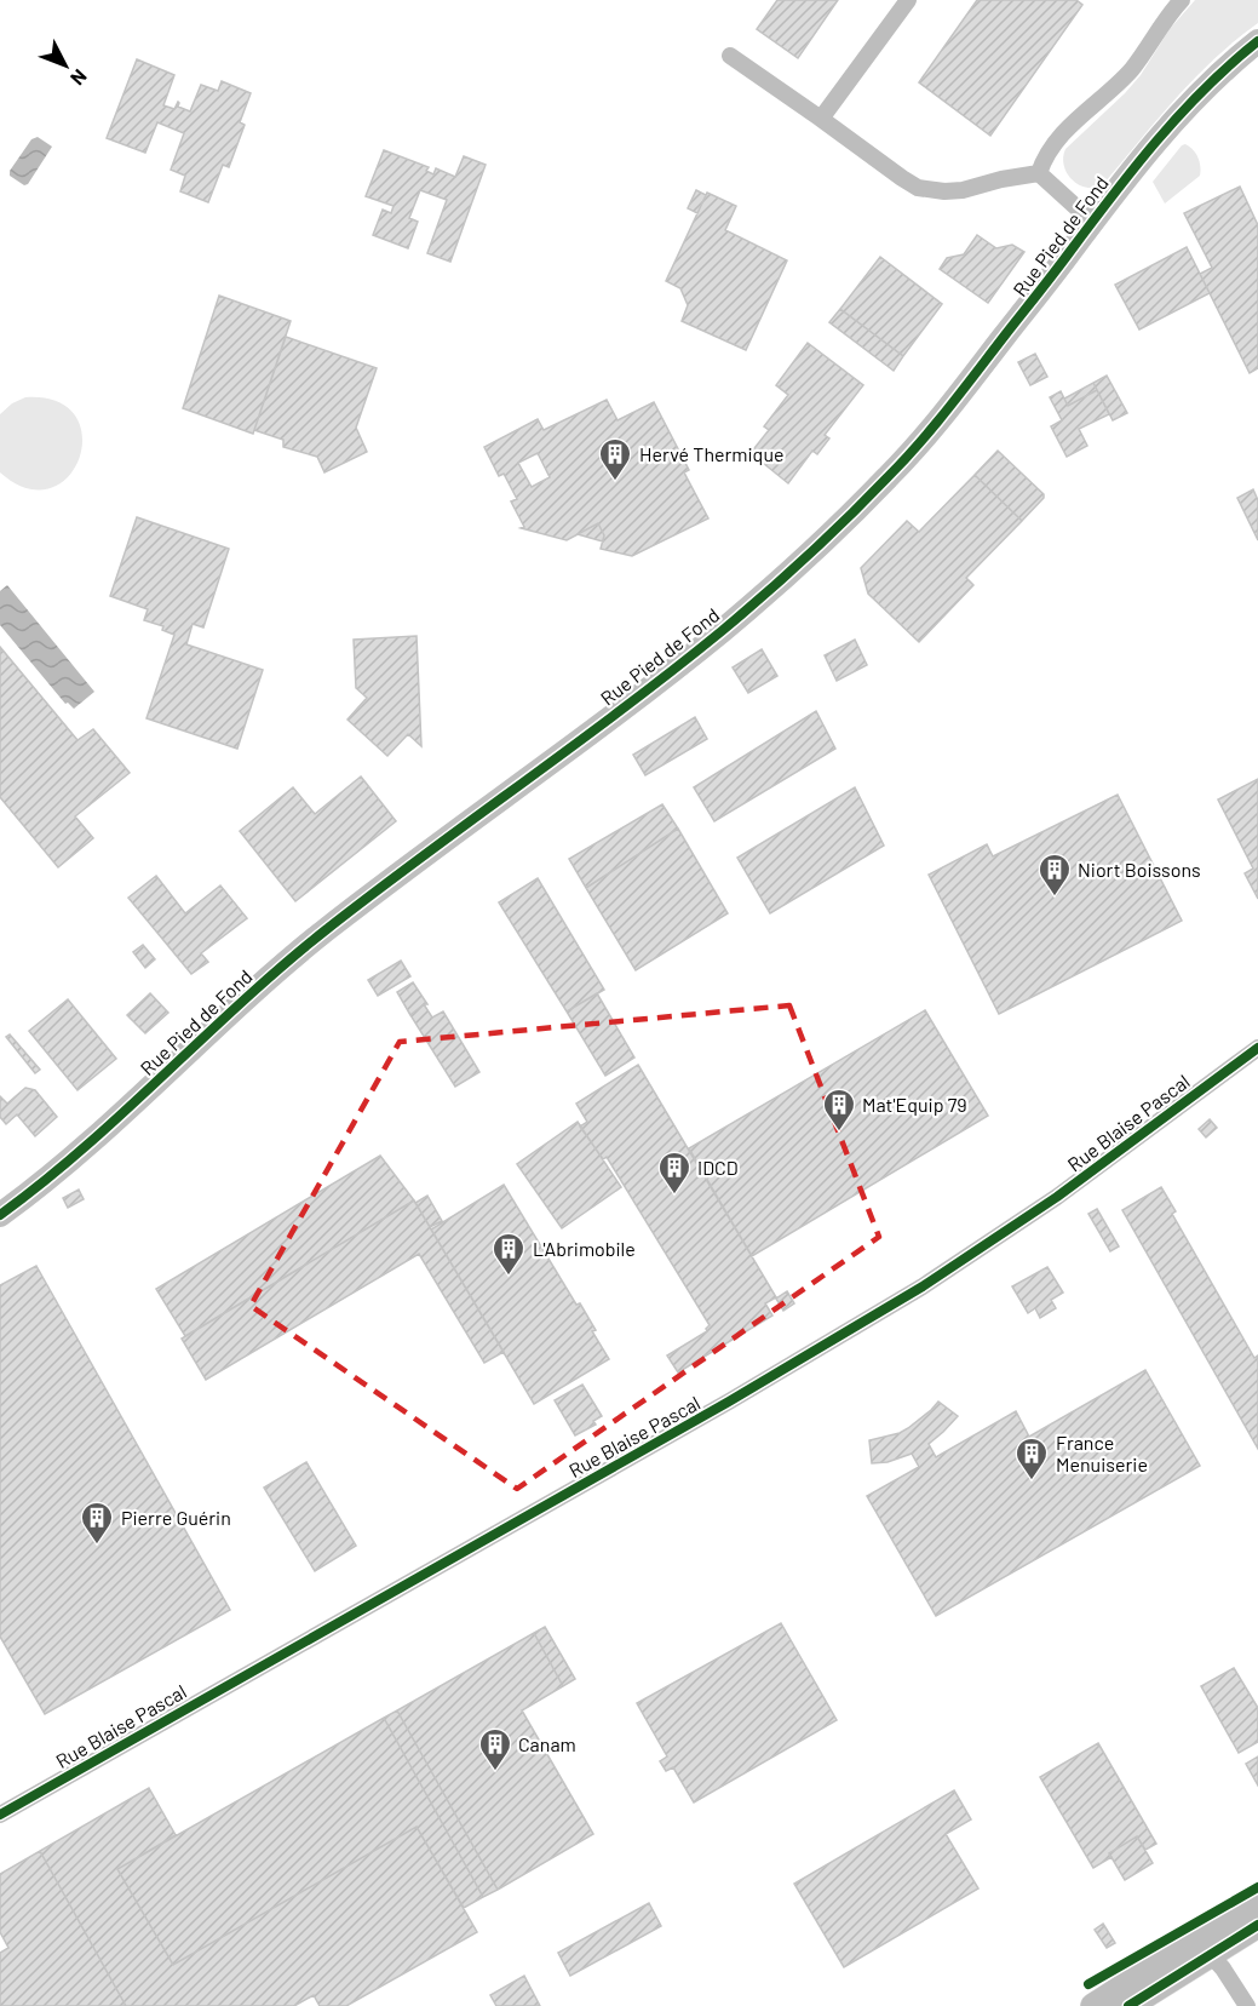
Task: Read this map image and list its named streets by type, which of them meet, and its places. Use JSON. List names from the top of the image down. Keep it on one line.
{"streets":{"main road":["Rue Pied de Fond"],"street":["Rue Blaise Pascal"]},"places":{"building":["Hervé Thermique","Niort Boissons","Mat'Equip 79","IDCD","L'Abrimobile","France Menuiserie","Pierre Guérin","Canam"]},"north":"bottom right"}
